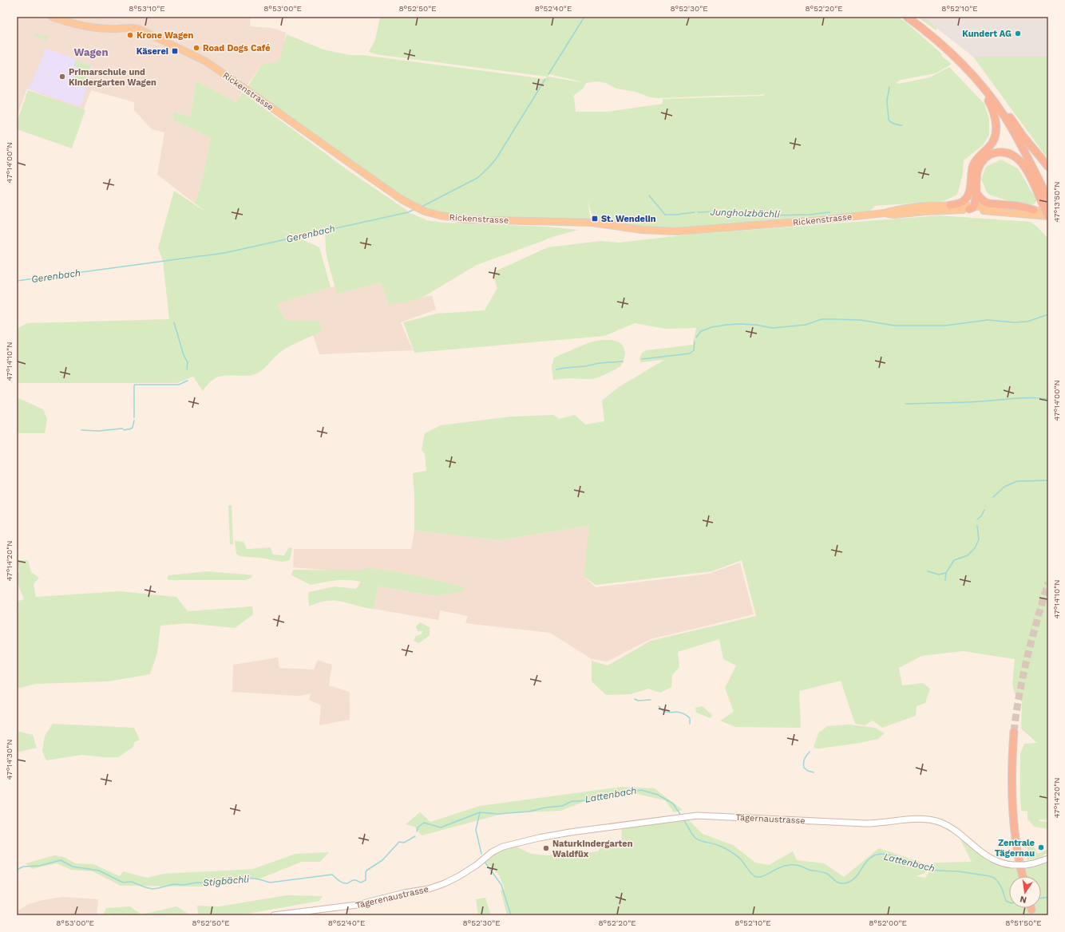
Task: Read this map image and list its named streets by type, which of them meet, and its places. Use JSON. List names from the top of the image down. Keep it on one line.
{"streets":{"main road":["Rickenstrasse"],"street":["Tägernaustrasse","Tägerenaustrasse"]},"crossings":[["Tägernaustrasse","Tägerenaustrasse"]],"districts":["Wagen"],"water":["Jungholzbächli","Gerenbach","Lattenbach","Stigbächli"],"places":{"other":["Kundert AG","Krone Wagen","Road Dogs Café","Primarschule und Kindergarten Wagen","Zentrale Tägernau","Naturkindergarten Waldfüx"],"transit":["Käserei","St. Wendelin"]},"north":"bottom","coordinates":["8°53'10\"E","8°53'00\"E","8°52'50\"E","8°52'40\"E","8°52'30\"E","8°52'20\"E","8°52'10\"E","47°14'00\"N","47°13'50\"N","47°14'10\"N","47°14'20\"N","47°14'30\"N","8°52'00\"E","8°51'50\"E"]}
